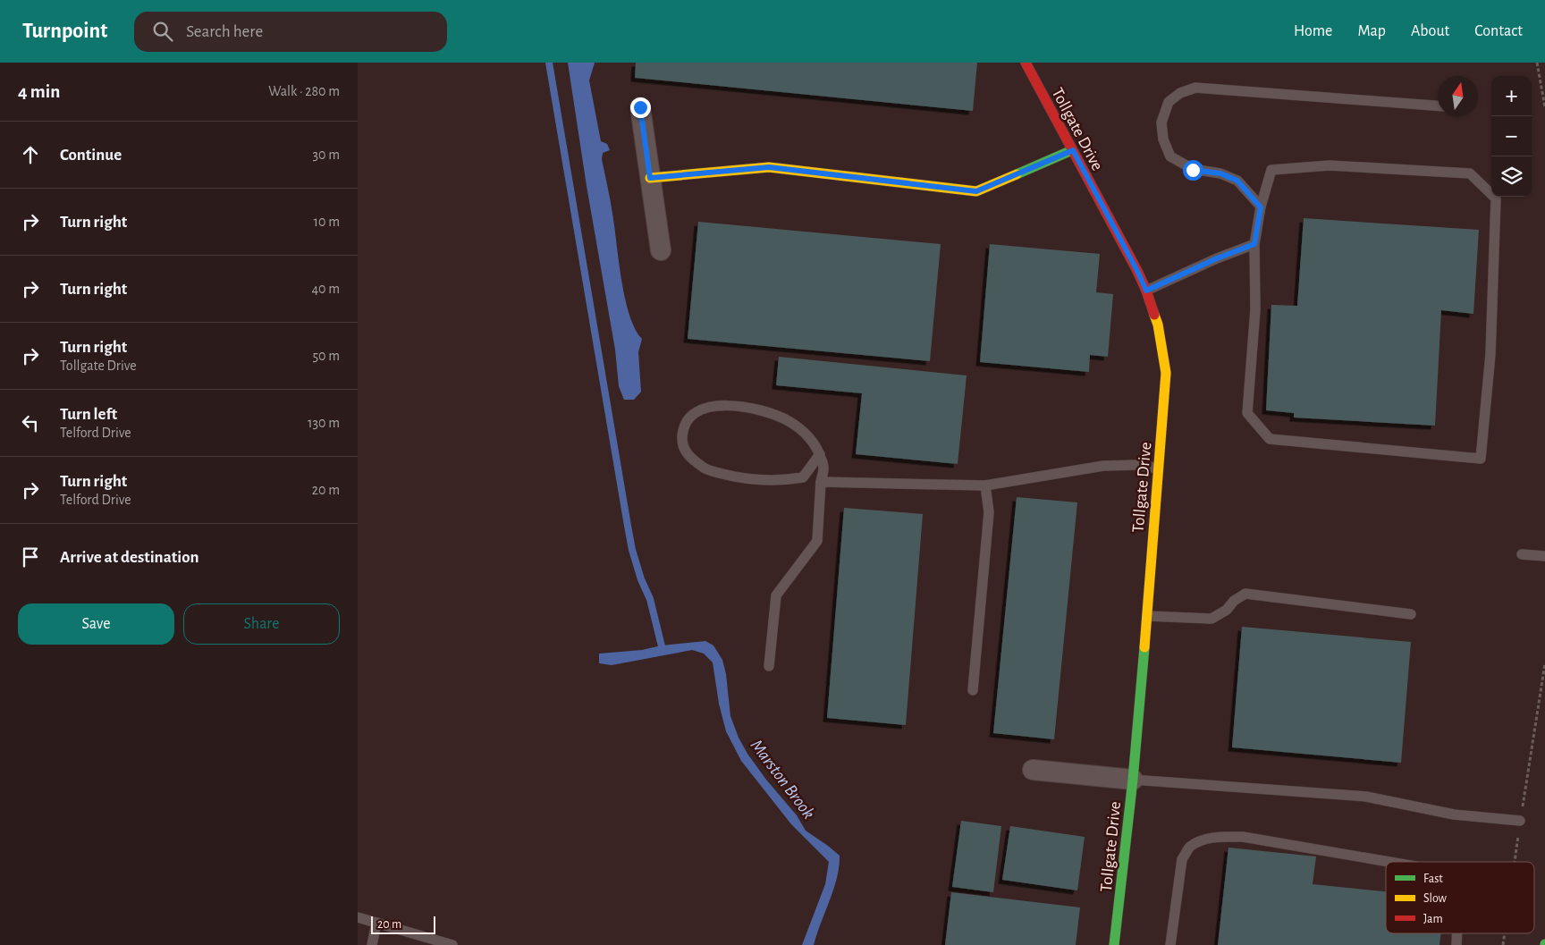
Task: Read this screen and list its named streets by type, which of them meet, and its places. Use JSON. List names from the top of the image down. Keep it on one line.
{"streets":{"street":["Tollgate Drive"]},"water":["Marston Brook"],"legend":["Fast","Slow","Jam"],"scale_bar":"20 m","north":"top","page":{"header":"Turnpoint","search":"Search here","nav":["Home","Map","About","Contact"],"heading":["4 min","Walk · 280 m"],"map_buttons":["+","−"],"list":[["Continue","30 m"],["Turn right","10 m"],["Turn right","40 m"],["Turn right","Tollgate Drive","50 m"],["Turn left","Telford Drive","130 m"],["Turn right","Telford Drive","20 m"],"Arrive at destination"],"buttons":["Save","Share"],"scale":"20 m"}}
